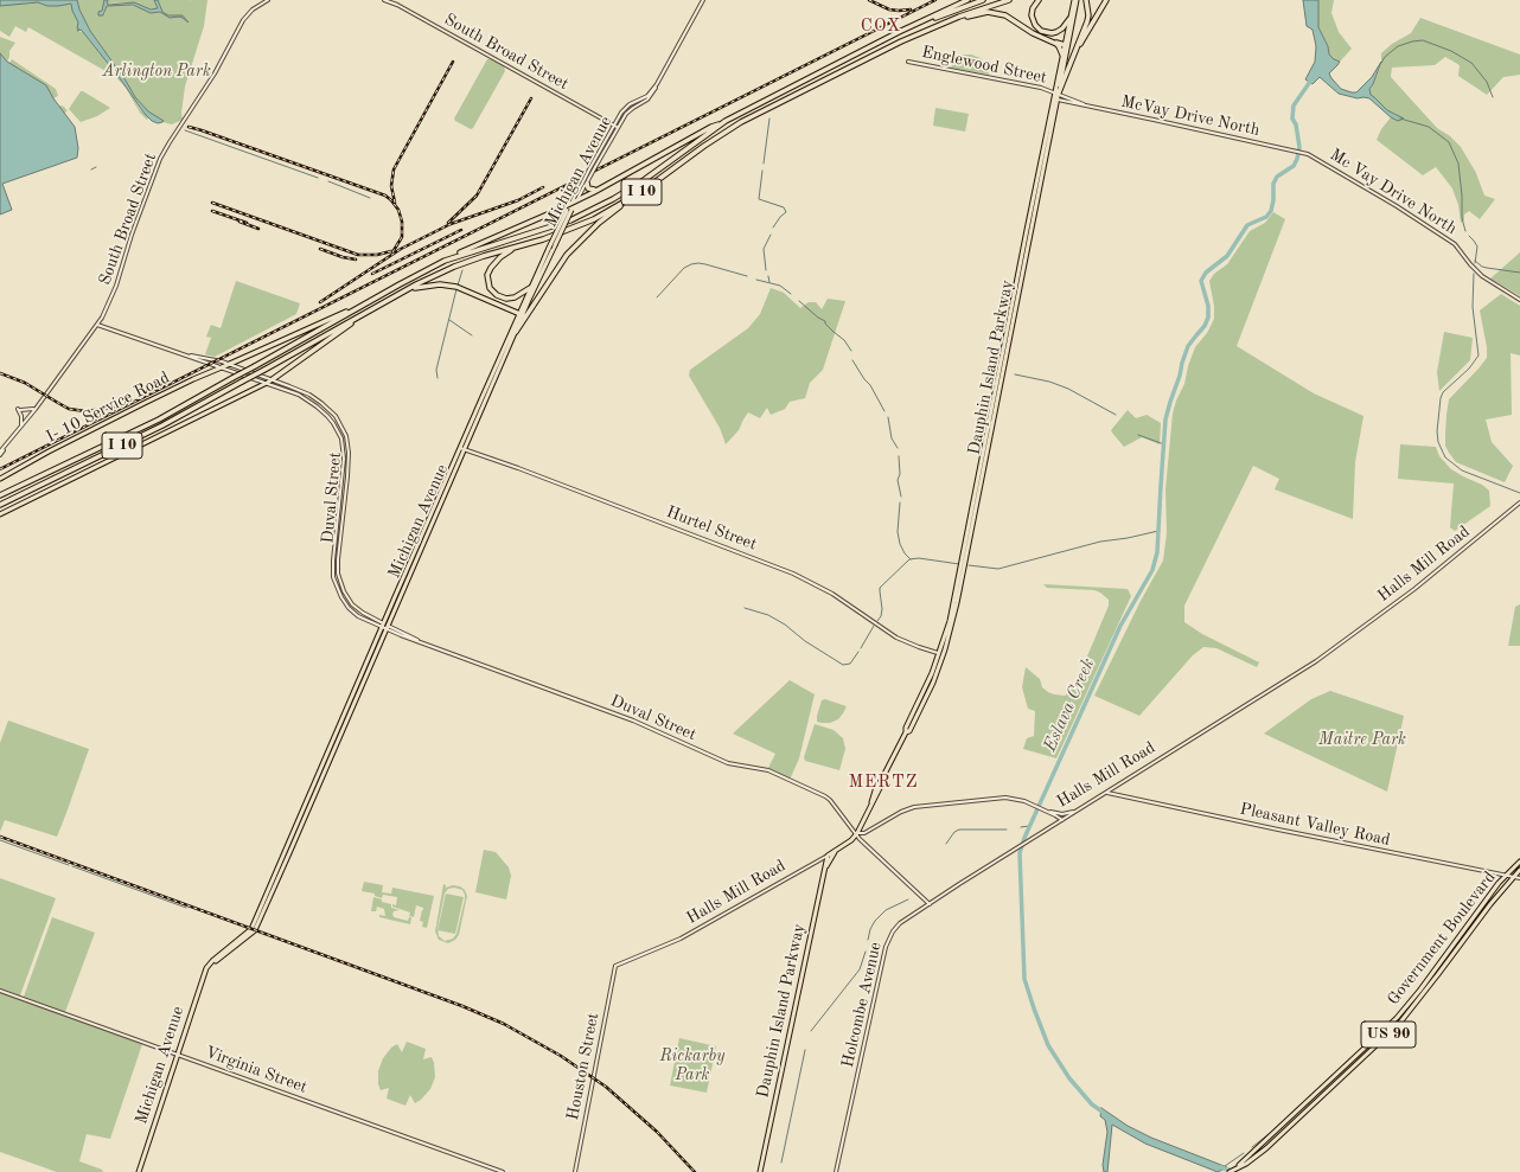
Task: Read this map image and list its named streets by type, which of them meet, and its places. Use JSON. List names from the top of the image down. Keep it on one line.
{"streets":{"highway":["I 10"],"main road":["Michigan Avenue","Dauphin Island Parkway","I- 10 Service Road","Halls Mill Road","Government Boulevard","US 90"],"street":["South Broad Street","Englewood Street","McVay Drive North","Mc Vay Drive North","Duval Street","Hurtel Street","Pleasant Valley Road","Holcombe Avenue","Houston Street","Virginia Street"]},"crossings":[["South Broad Street","Michigan Avenue"],["South Broad Street","Duval Street"],["Englewood Street","McVay Drive North"],["Englewood Street","Dauphin Island Parkway"],["McVay Drive North","Mc Vay Drive North"],["McVay Drive North","Dauphin Island Parkway"],["Michigan Avenue","Duval Street"],["Michigan Avenue","Hurtel Street"],["Michigan Avenue","Virginia Street"],["Dauphin Island Parkway","Duval Street"],["Dauphin Island Parkway","Hurtel Street"],["Dauphin Island Parkway","Halls Mill Road"],["I- 10 Service Road","Duval Street"],["Duval Street","Halls Mill Road"],["Duval Street","Holcombe Avenue"],["Halls Mill Road","Pleasant Valley Road"],["Halls Mill Road","Holcombe Avenue"],["Halls Mill Road","Houston Street"],["Pleasant Valley Road","Government Boulevard"]],"districts":["COX","MERTZ"],"water":["Eslava Creek"],"parks":["Arlington Park","Maitre Park","Rickarby Park"]}
